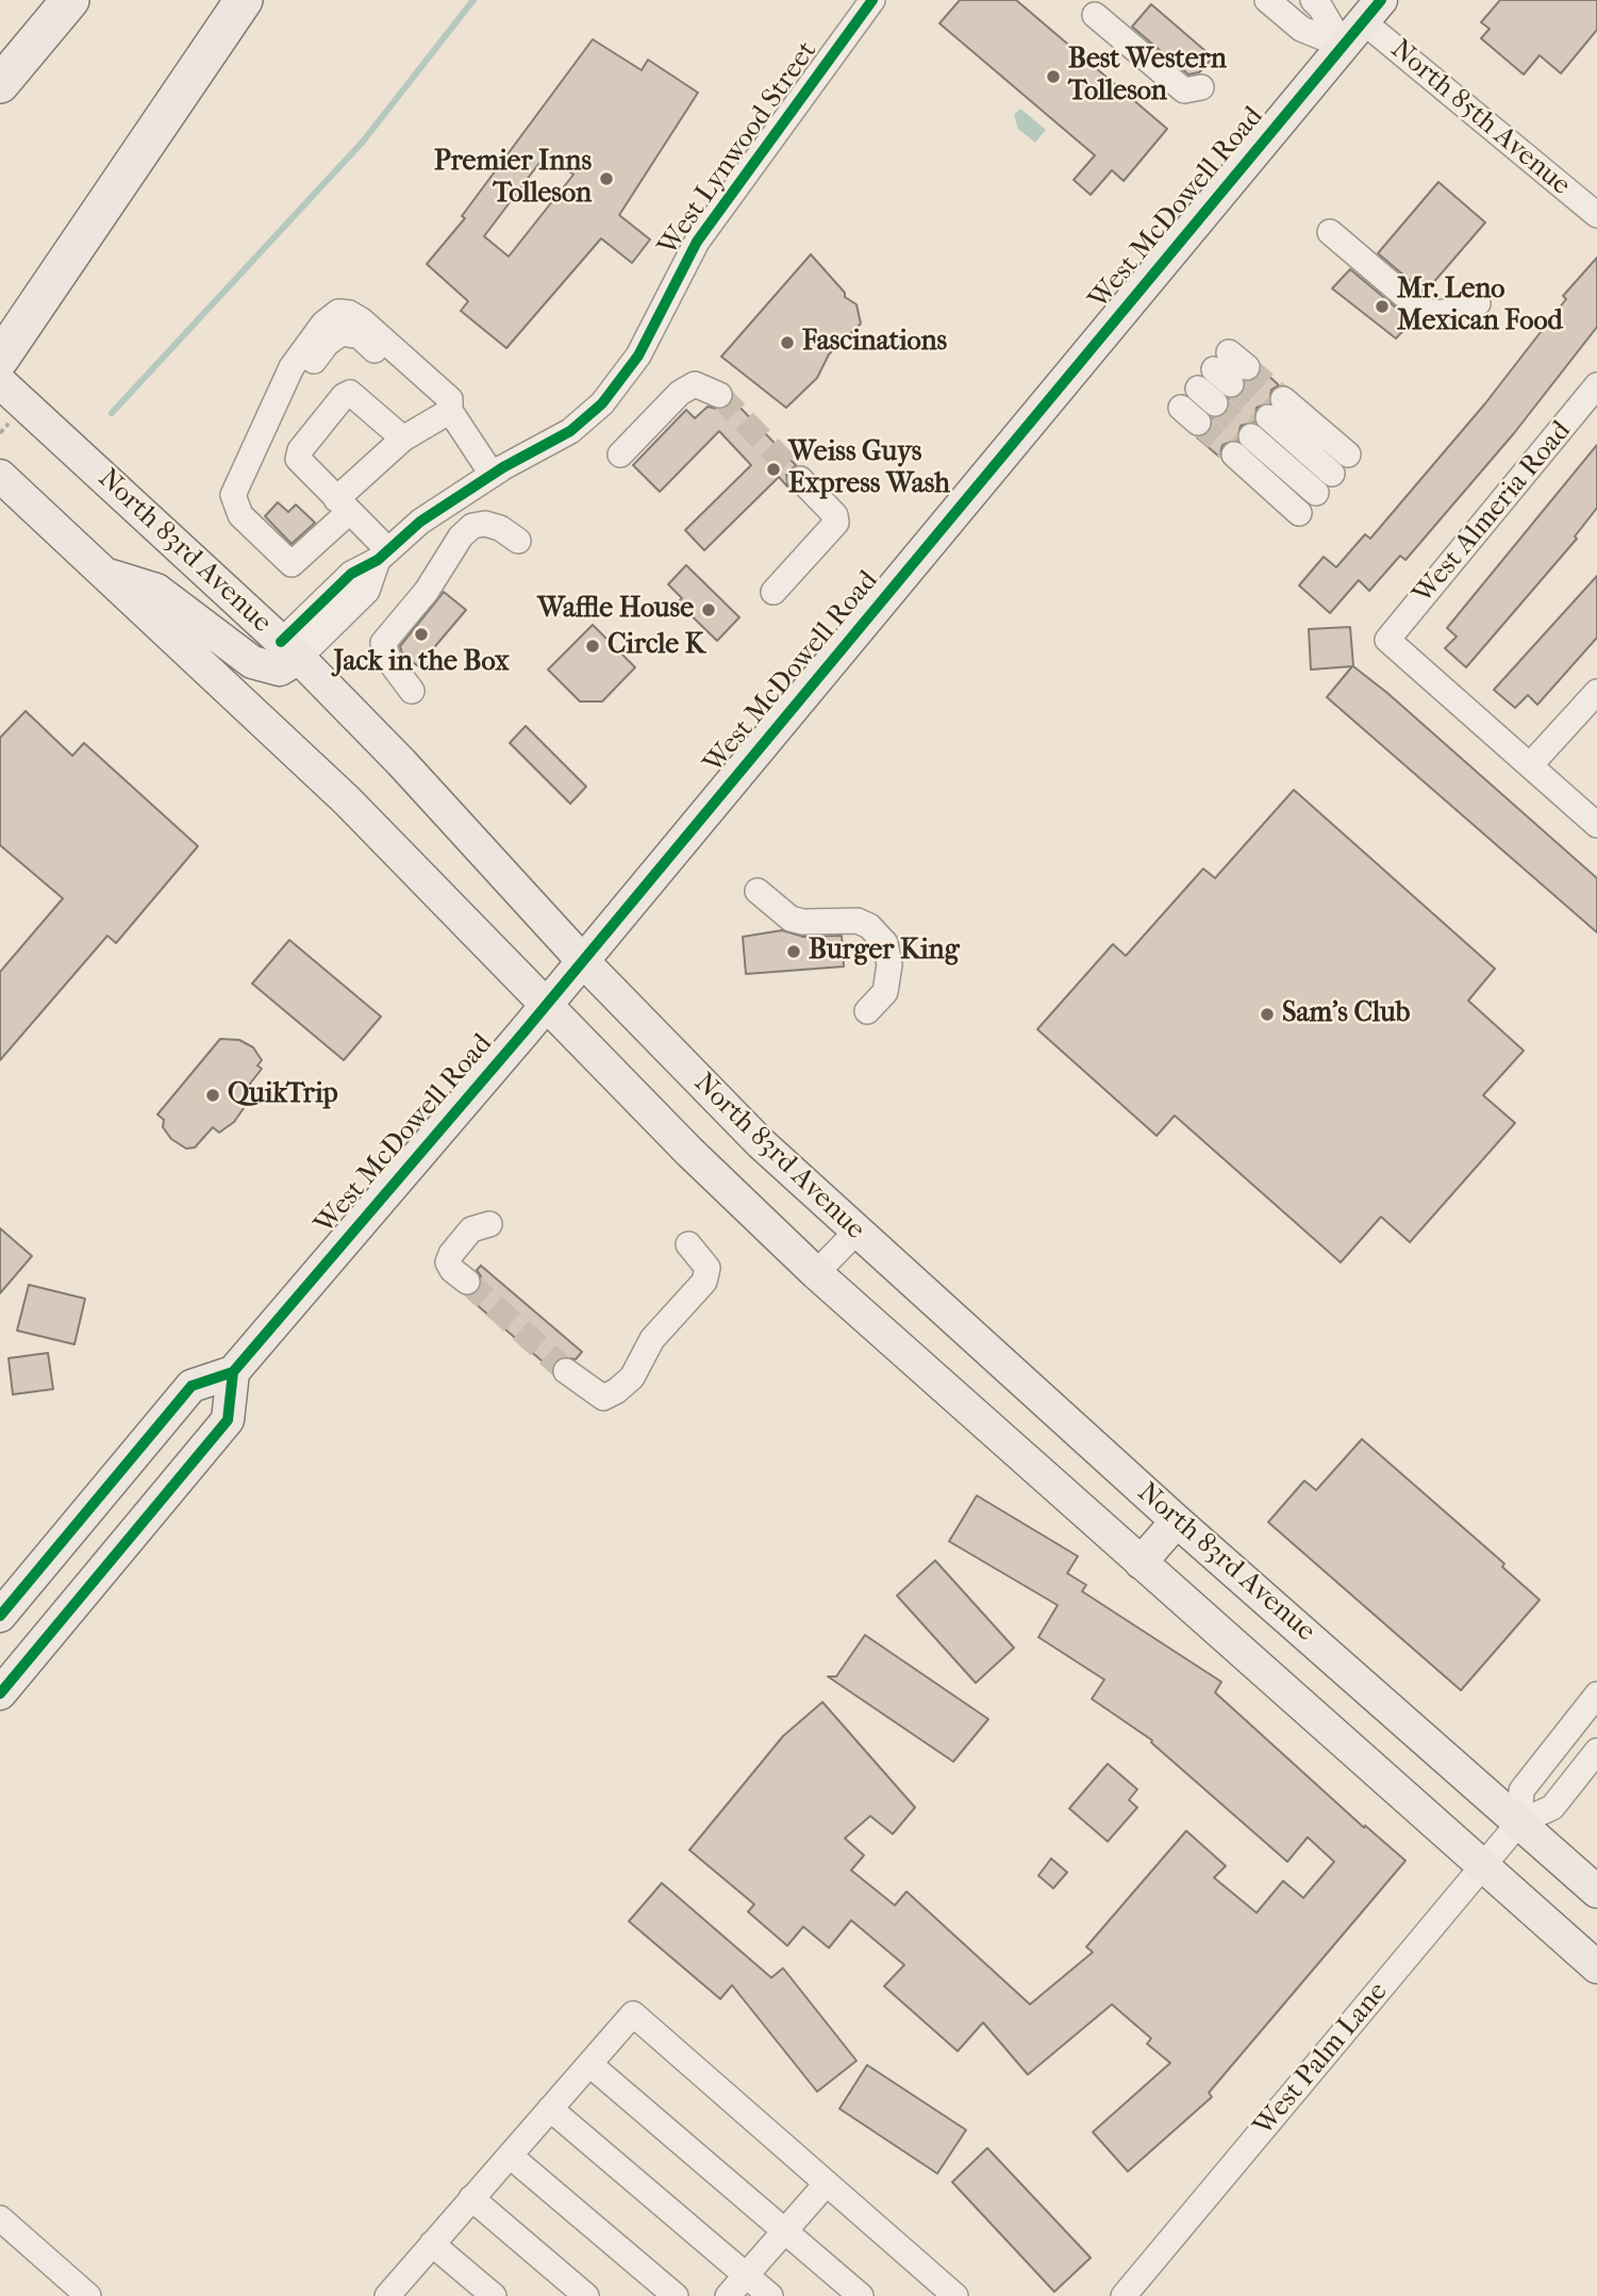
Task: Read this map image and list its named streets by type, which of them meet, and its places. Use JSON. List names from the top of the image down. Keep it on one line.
{"streets":{"main road":["West McDowell Road","North 83rd Avenue"],"street":["North 85th Avenue","West Lynwood Street","West Almeria Road","West Palm Lane"]},"crossings":[["North 85th Avenue","West McDowell Road"],["West Lynwood Street","North 83rd Avenue"],["West McDowell Road","North 83rd Avenue"],["North 83rd Avenue","West Palm Lane"]],"places":["Best Western Tolleson","Premier Inns Tolleson","Mr. Leno Mexican Food","Fascinations","Weiss Guys Express Wash","Waffle House","Jack in the Box","Circle K","Burger King","Sam's Club","QuikTrip"]}
